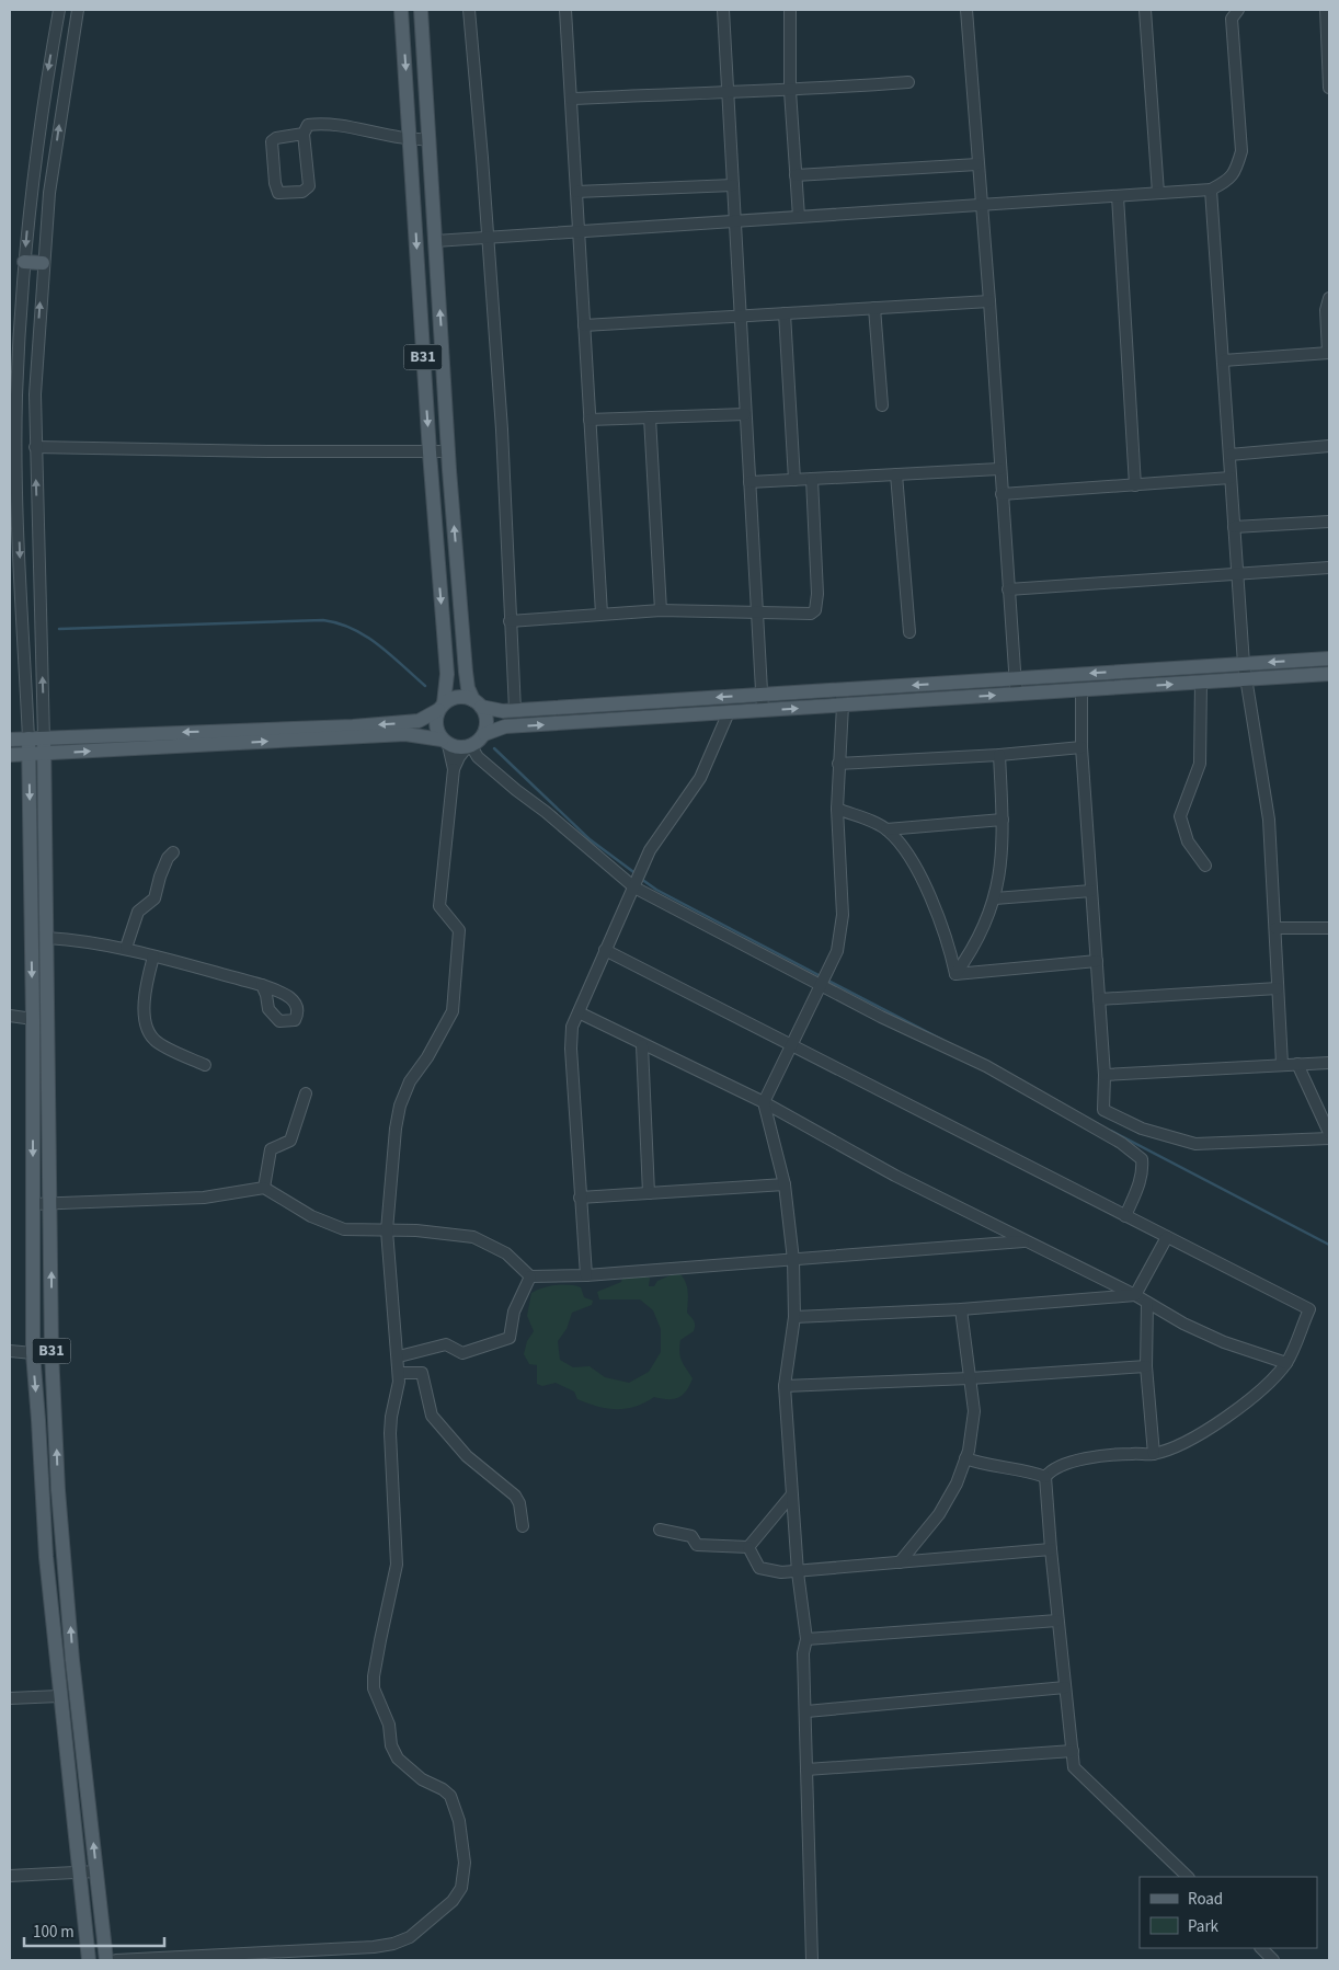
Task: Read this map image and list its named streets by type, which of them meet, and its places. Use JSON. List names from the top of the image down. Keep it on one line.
{"streets":{"main road":["B31"]},"legend":["Road","Park"],"scale_bar":"100 m"}
